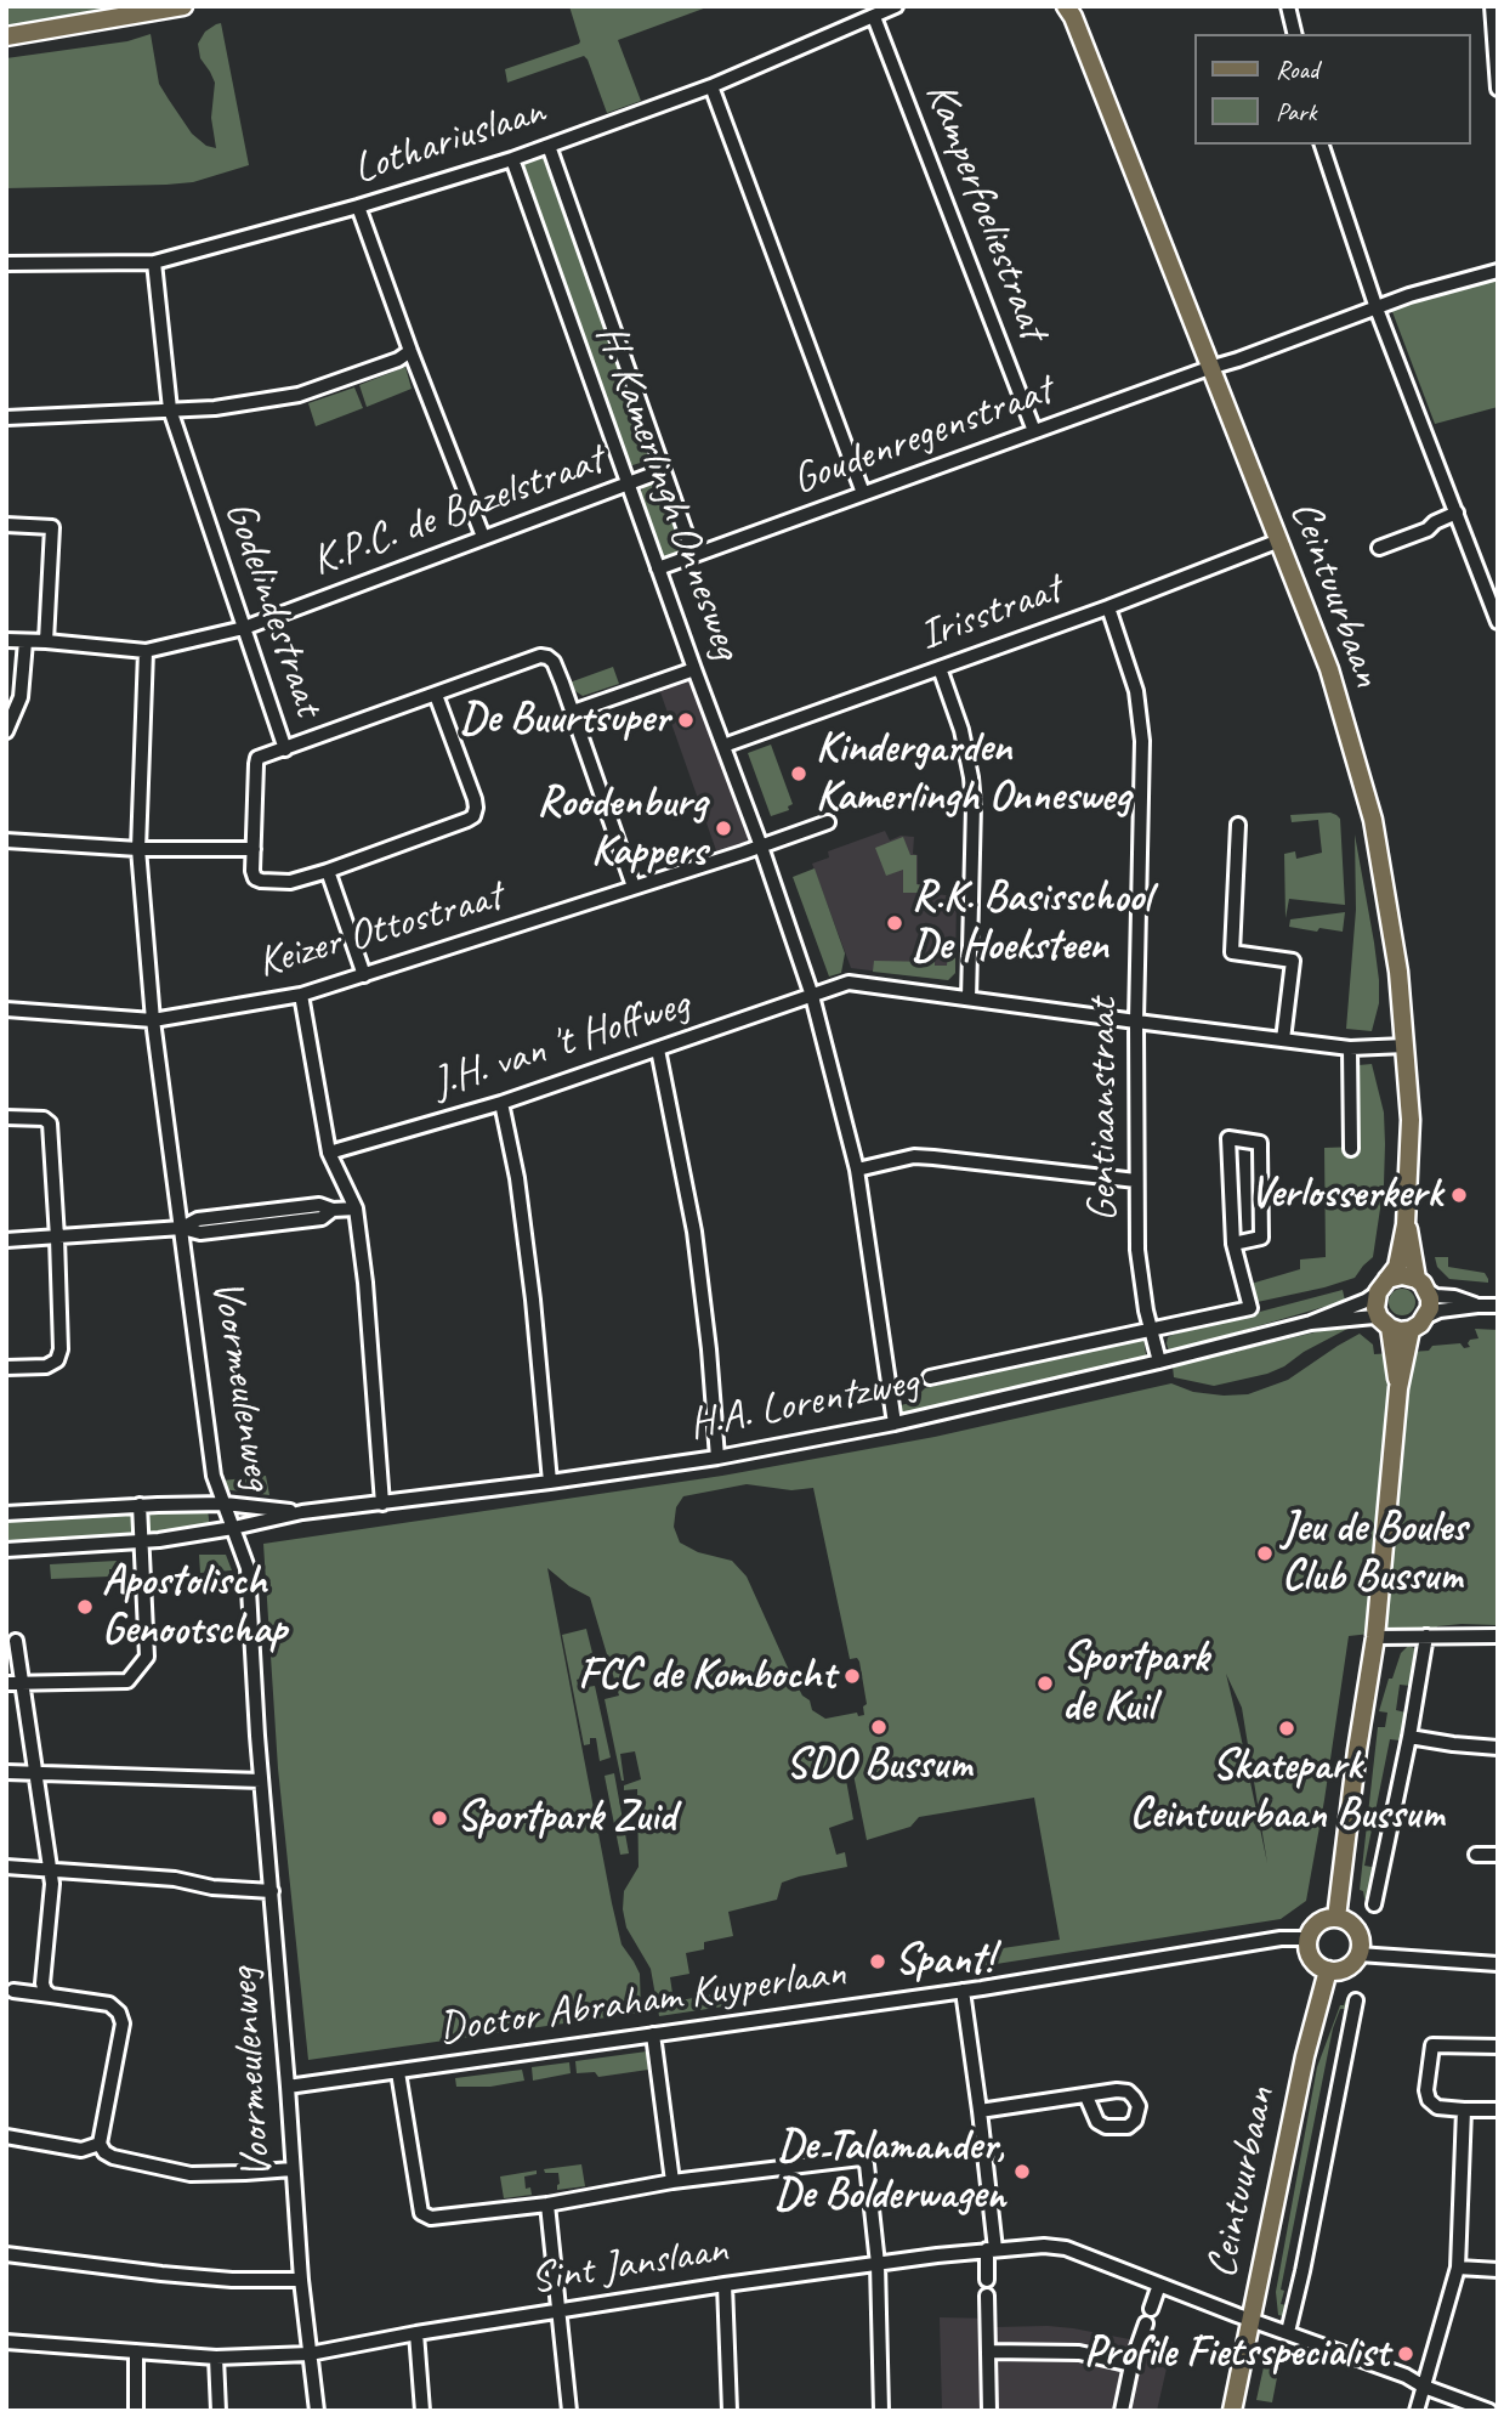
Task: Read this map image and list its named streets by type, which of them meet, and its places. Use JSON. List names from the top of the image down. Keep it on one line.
{"streets":{"main road":["Ceintuurbaan"],"street":["Lothariuslaan","Kamperfoeliestraat","Goudenregenstraat","H. Kamerlingh Onnesweg","K.P.C. de Bazelstraat","Godelindestraat","Irisstraat","Keizer Ottostraat","J.H. van 't Hoffweg","Gentiaanstraat","Voormeulenweg","H.A. Lorentzweg","Doctor Abraham Kuyperlaan","Sint Janslaan"]},"crossings":[["Lothariuslaan","Kamperfoeliestraat"],["Lothariuslaan","H. Kamerlingh Onnesweg"],["Lothariuslaan","Godelindestraat"],["Kamperfoeliestraat","Goudenregenstraat"],["Goudenregenstraat","H. Kamerlingh Onnesweg"],["Goudenregenstraat","Ceintuurbaan"],["H. Kamerlingh Onnesweg","K.P.C. de Bazelstraat"],["H. Kamerlingh Onnesweg","Irisstraat"],["H. Kamerlingh Onnesweg","Keizer Ottostraat"],["H. Kamerlingh Onnesweg","J.H. van 't Hoffweg"],["H. Kamerlingh Onnesweg","H.A. Lorentzweg"],["K.P.C. de Bazelstraat","Godelindestraat"],["K.P.C. de Bazelstraat","Voormeulenweg"],["Ceintuurbaan","Irisstraat"],["Ceintuurbaan","J.H. van 't Hoffweg"],["Ceintuurbaan","H.A. Lorentzweg"],["Ceintuurbaan","Doctor Abraham Kuyperlaan"],["Ceintuurbaan","Sint Janslaan"],["Irisstraat","Gentiaanstraat"],["Keizer Ottostraat","Voormeulenweg"],["J.H. van 't Hoffweg","Gentiaanstraat"],["Gentiaanstraat","H.A. Lorentzweg"],["Voormeulenweg","Doctor Abraham Kuyperlaan"],["Voormeulenweg","Sint Janslaan"]],"places":["De Buurtsuper","Kindergarden Kamerlingh Onnesweg","Roodenburg Kappers","R.K. Basisschool De Hoeksteen","Verlosserkerk","Jeu de Boules Club Bussum","Apostolisch Genootschap","FCC de Kombocht","Sportpark de Kuil","SDO Bussum","Skatepark Ceintuurbaan Bussum","Sportpark Zuid","Spant!","De Talamander, De Bolderwagen","Profile Fietsspecialist"],"legend":["Road","Park"]}
